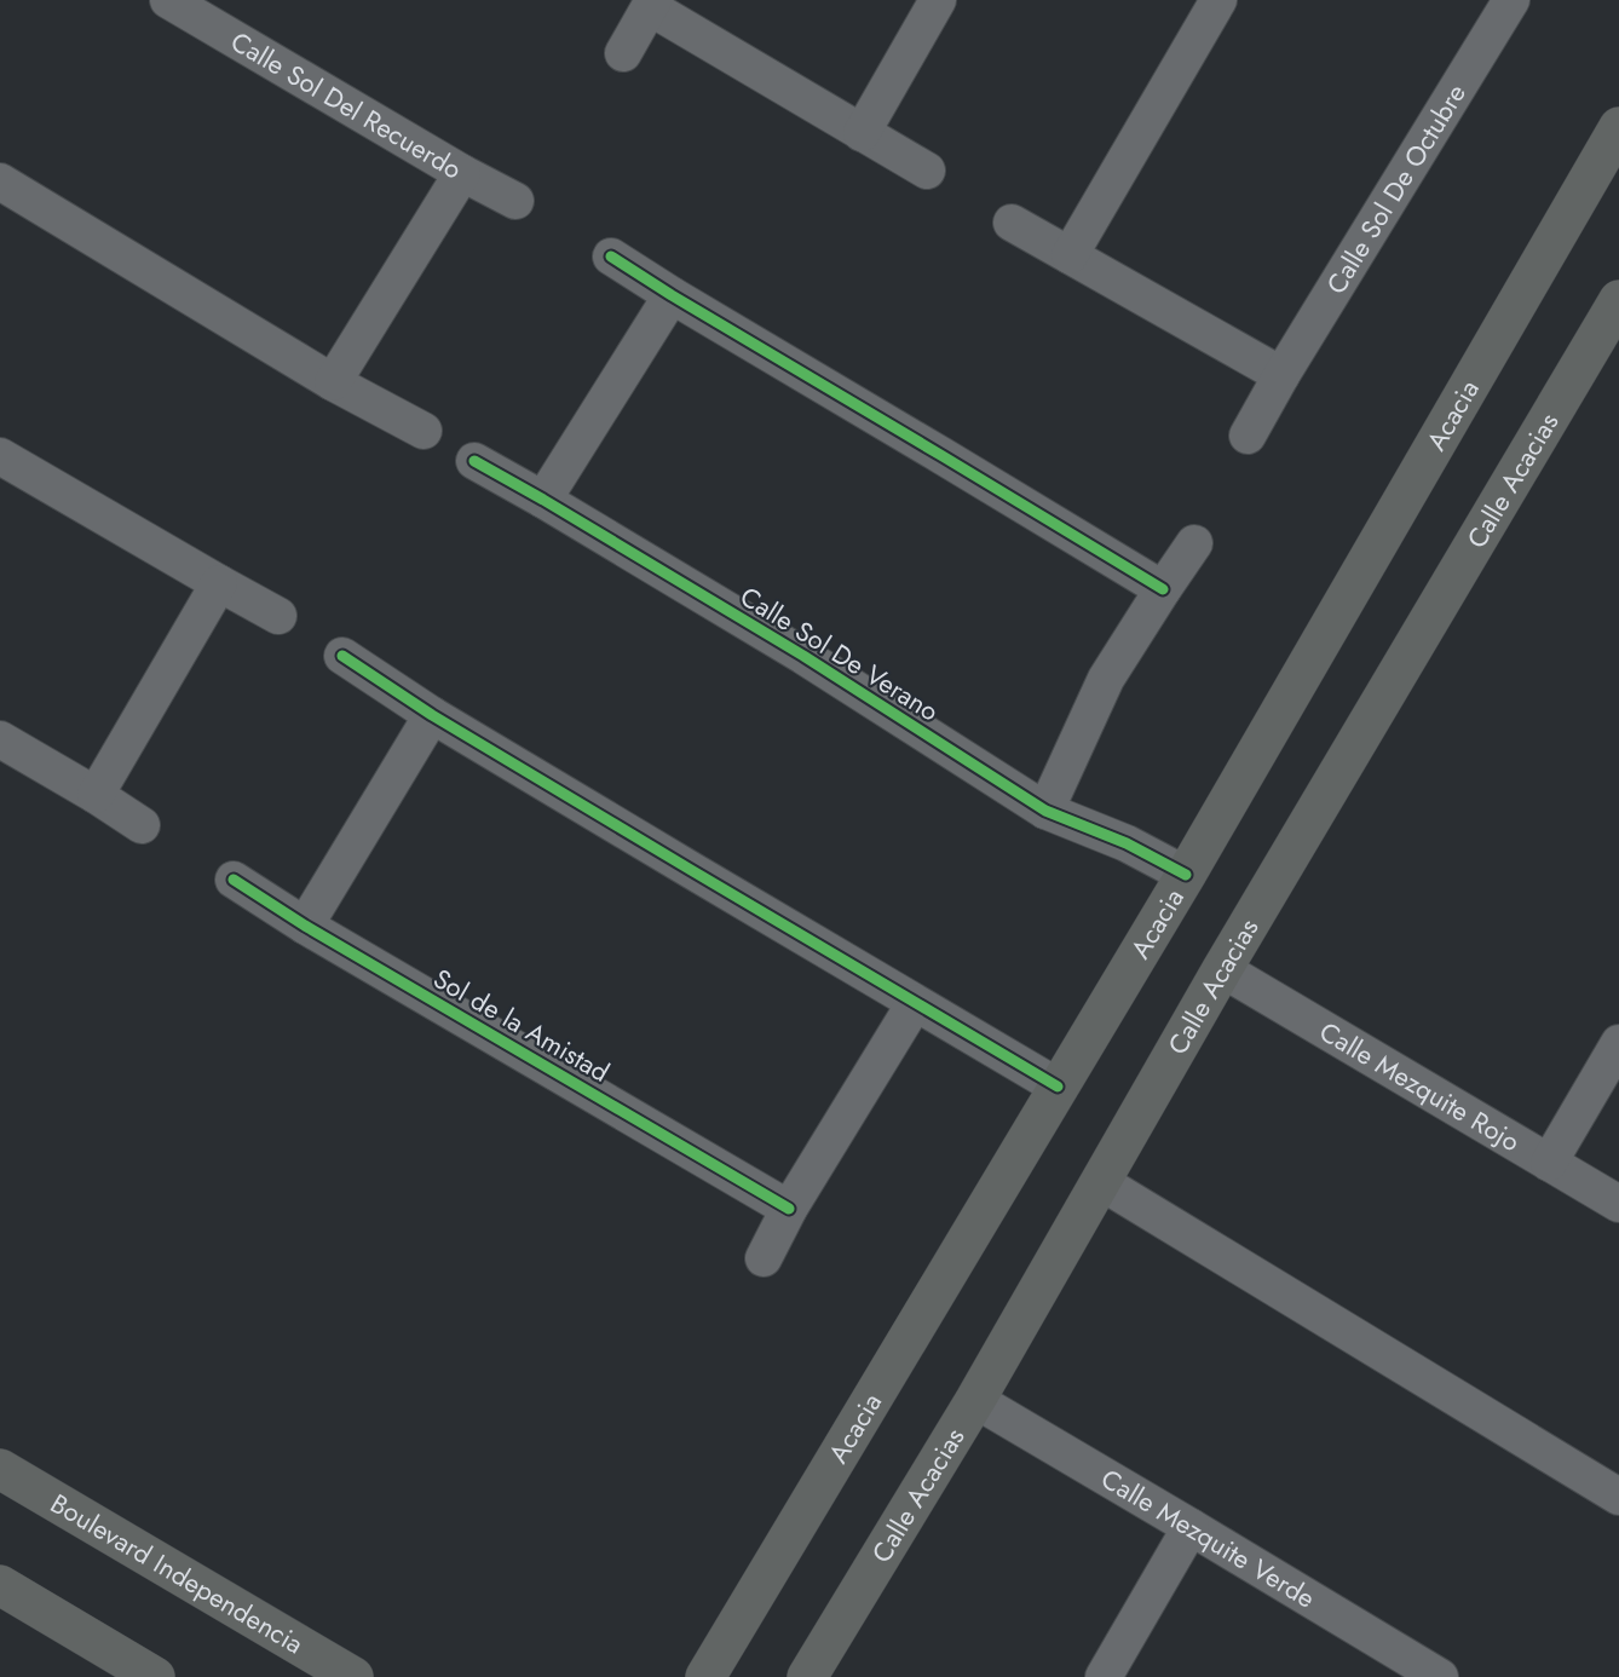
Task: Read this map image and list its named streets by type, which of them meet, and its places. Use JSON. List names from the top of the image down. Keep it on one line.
{"streets":{"main road":["Acacia","Calle Acacias","Boulevard Independencia"],"street":["Calle Sol Del Recuerdo","Calle Sol De Octubre","Calle Sol De Verano","Sol de la Amistad","Calle Mezquite Rojo","Calle Mezquite Verde"]},"crossings":[["Acacia","Calle Sol De Verano"],["Calle Acacias","Calle Mezquite Rojo"],["Calle Acacias","Calle Mezquite Verde"]]}
